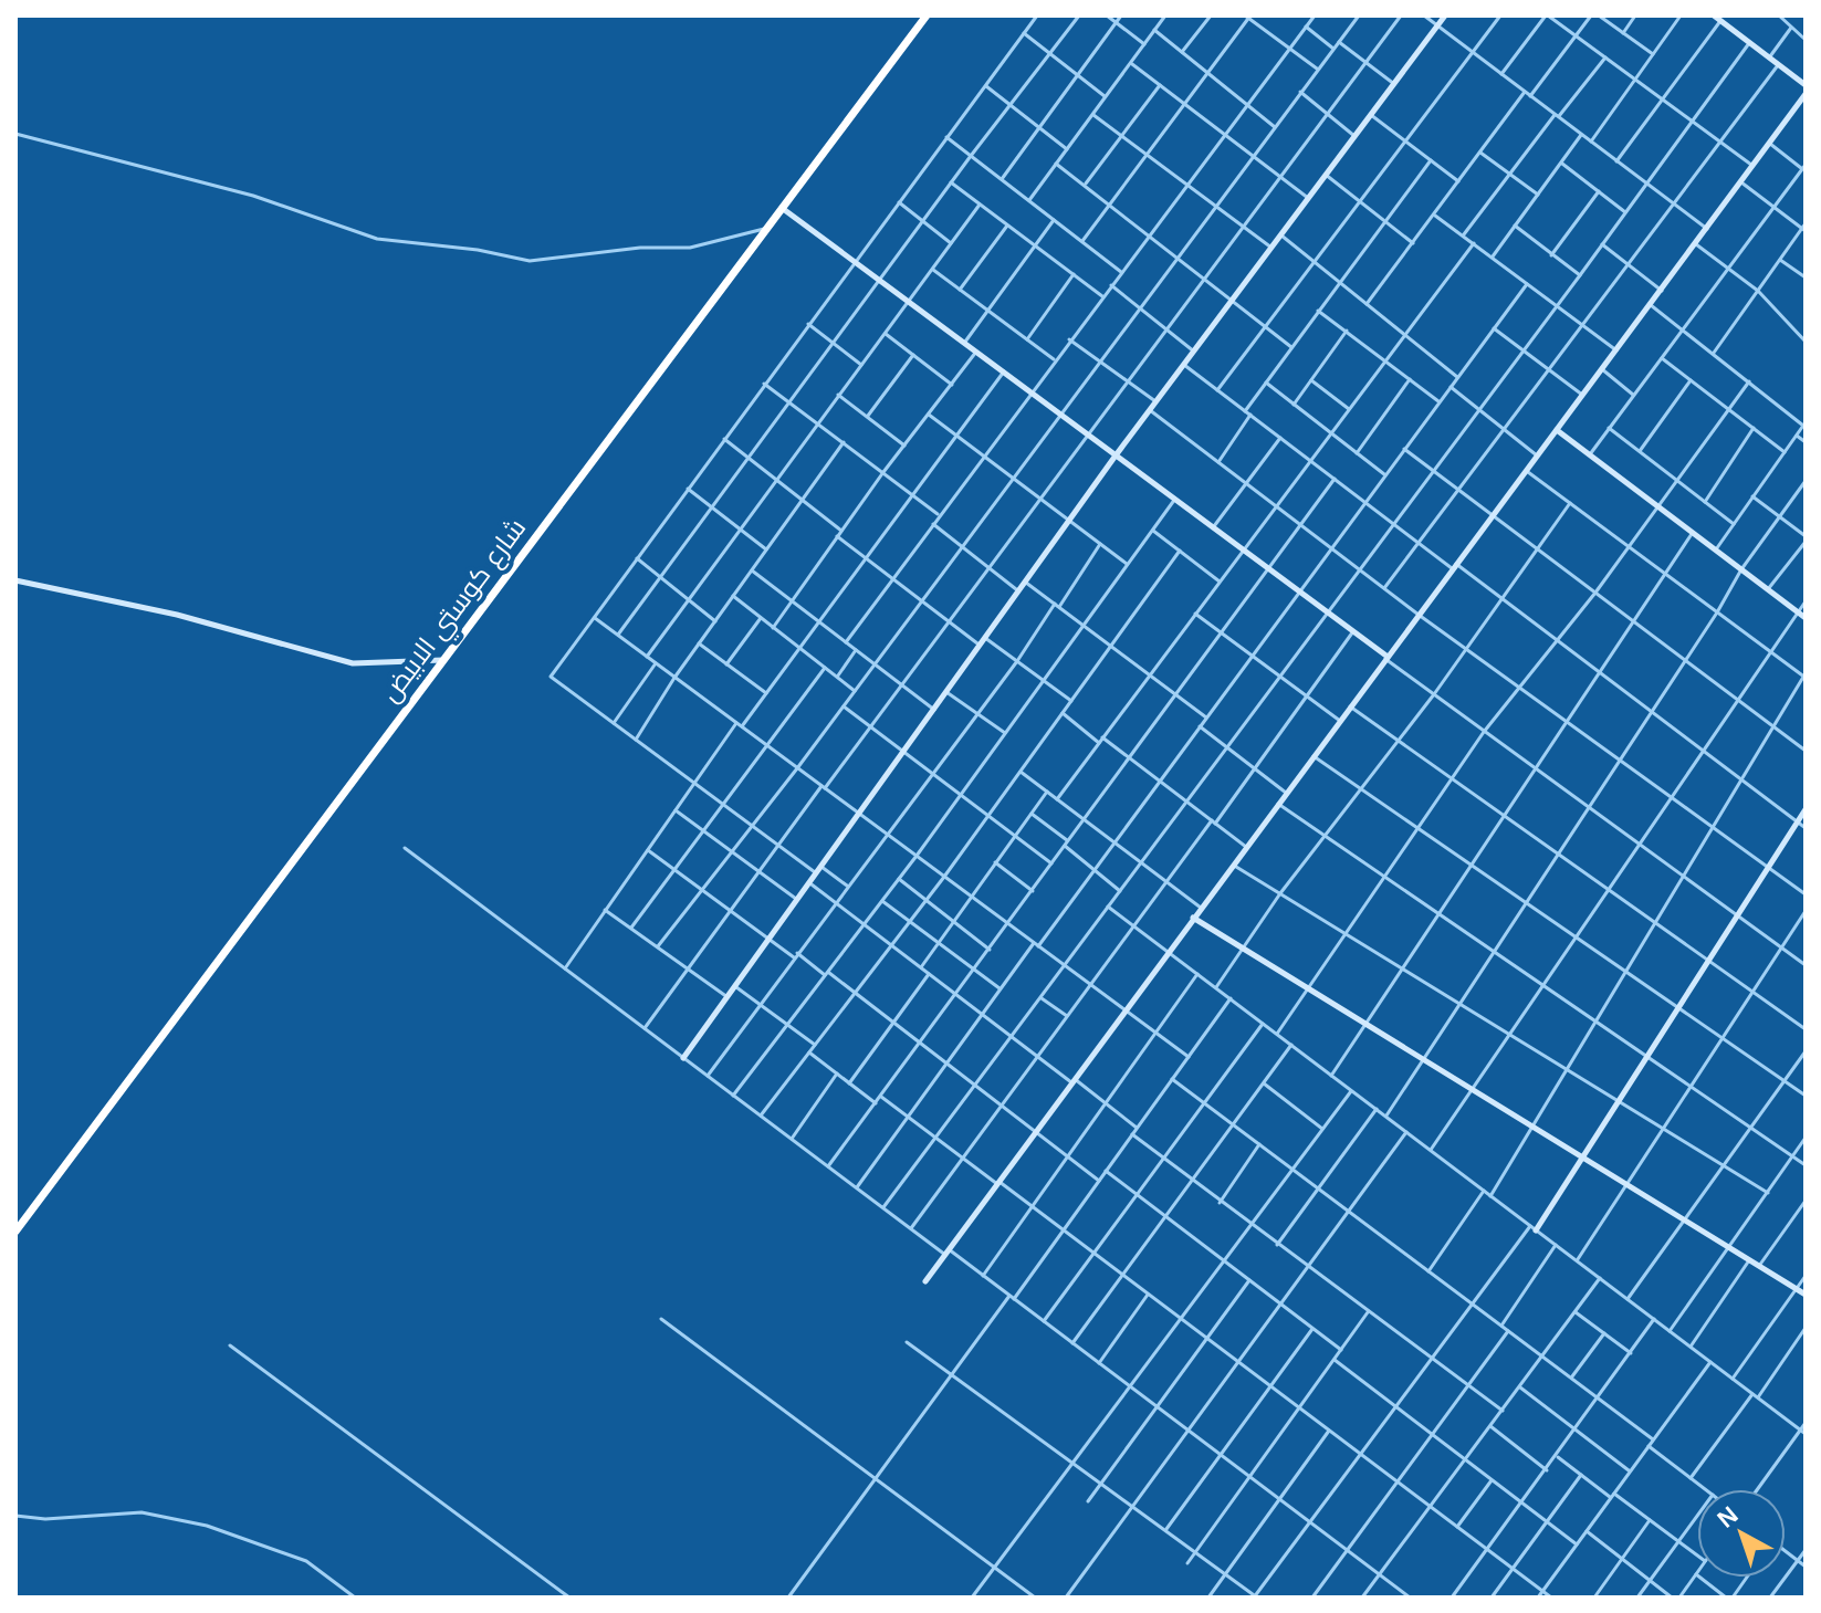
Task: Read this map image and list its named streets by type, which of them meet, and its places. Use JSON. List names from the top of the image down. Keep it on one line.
{"streets":{"highway":["شارع كوستي الابيض"]},"north":"top left"}
